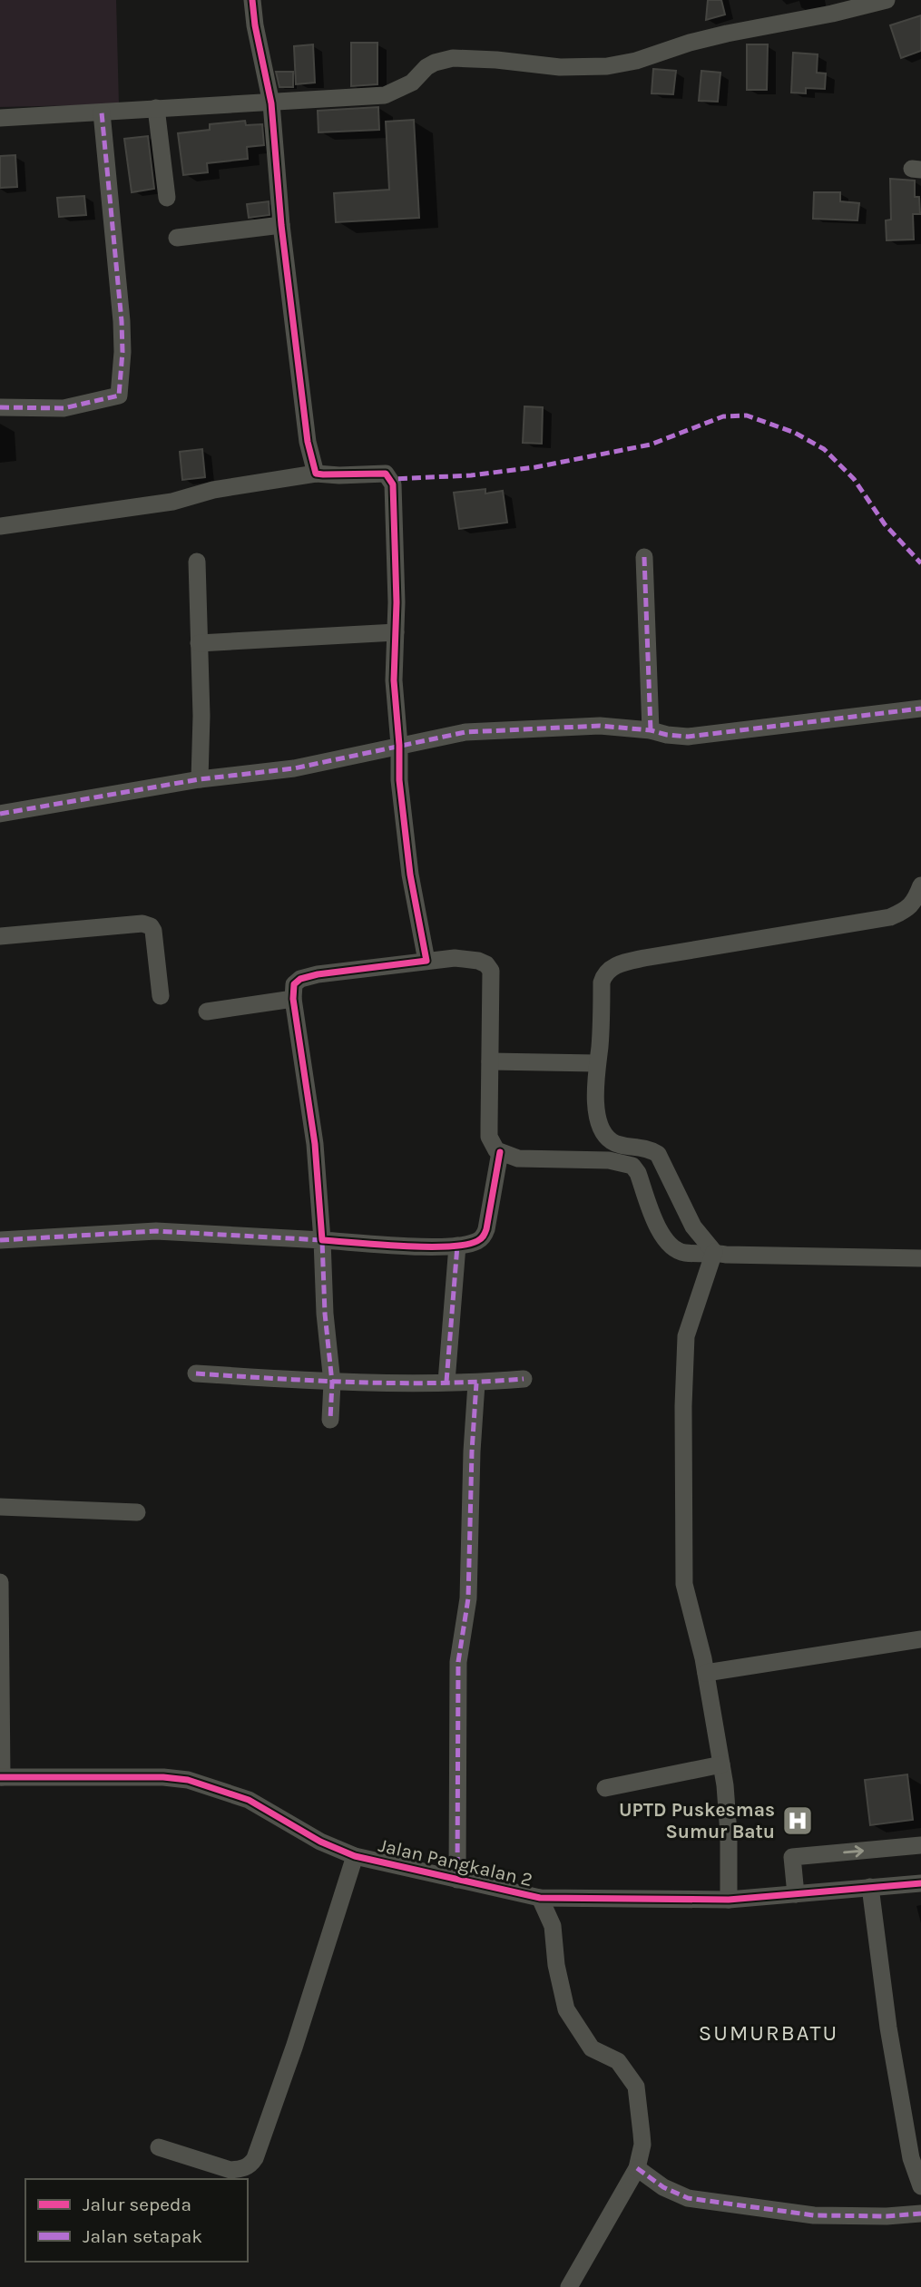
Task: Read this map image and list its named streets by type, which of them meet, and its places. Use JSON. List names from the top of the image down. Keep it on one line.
{"streets":{"street":["Jalan Pangkalan 2"]},"districts":["SUMURBATU"],"places":{"hospital":["UPTD Puskesmas Sumur Batu"]},"legend":["Jalur sepeda","Jalan setapak"]}
